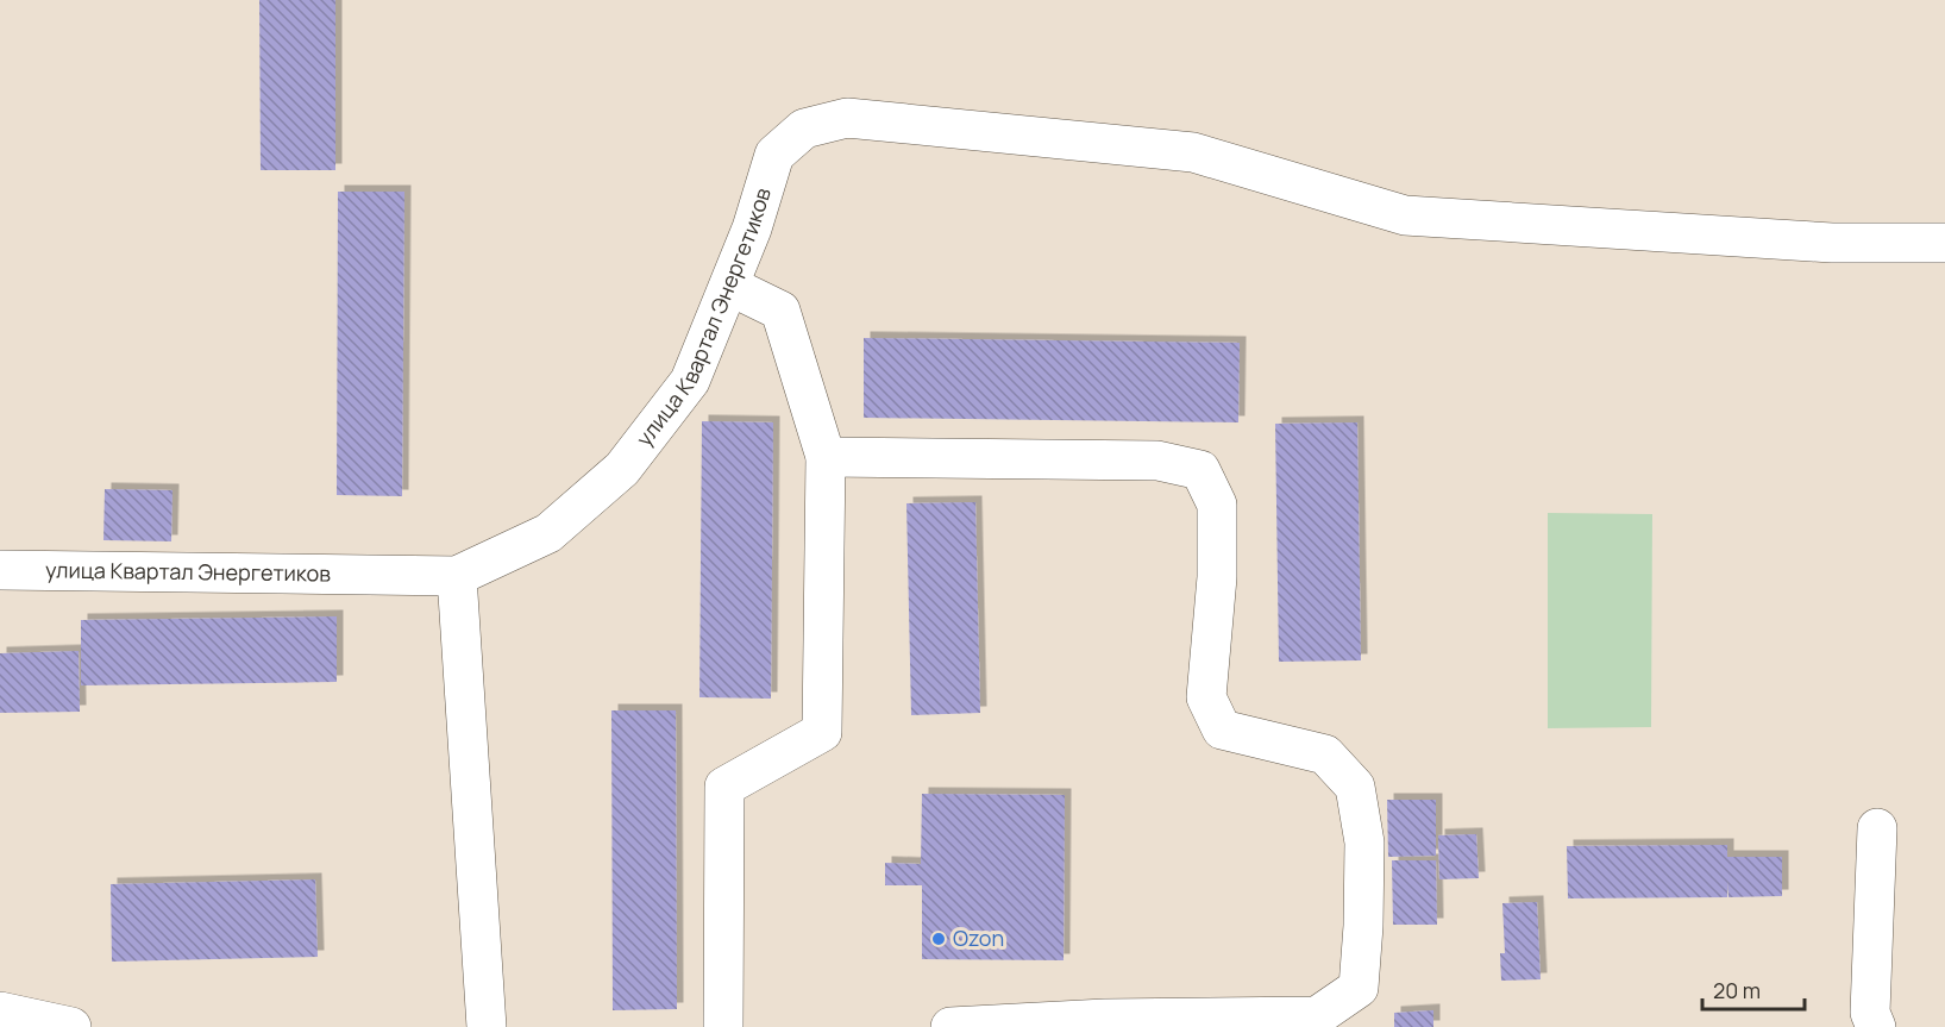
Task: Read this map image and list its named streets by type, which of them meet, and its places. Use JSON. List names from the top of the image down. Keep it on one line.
{"streets":{"street":["улица Квартал Энергетиков"]},"places":["Ozon"],"scale_bar":"20 m"}
